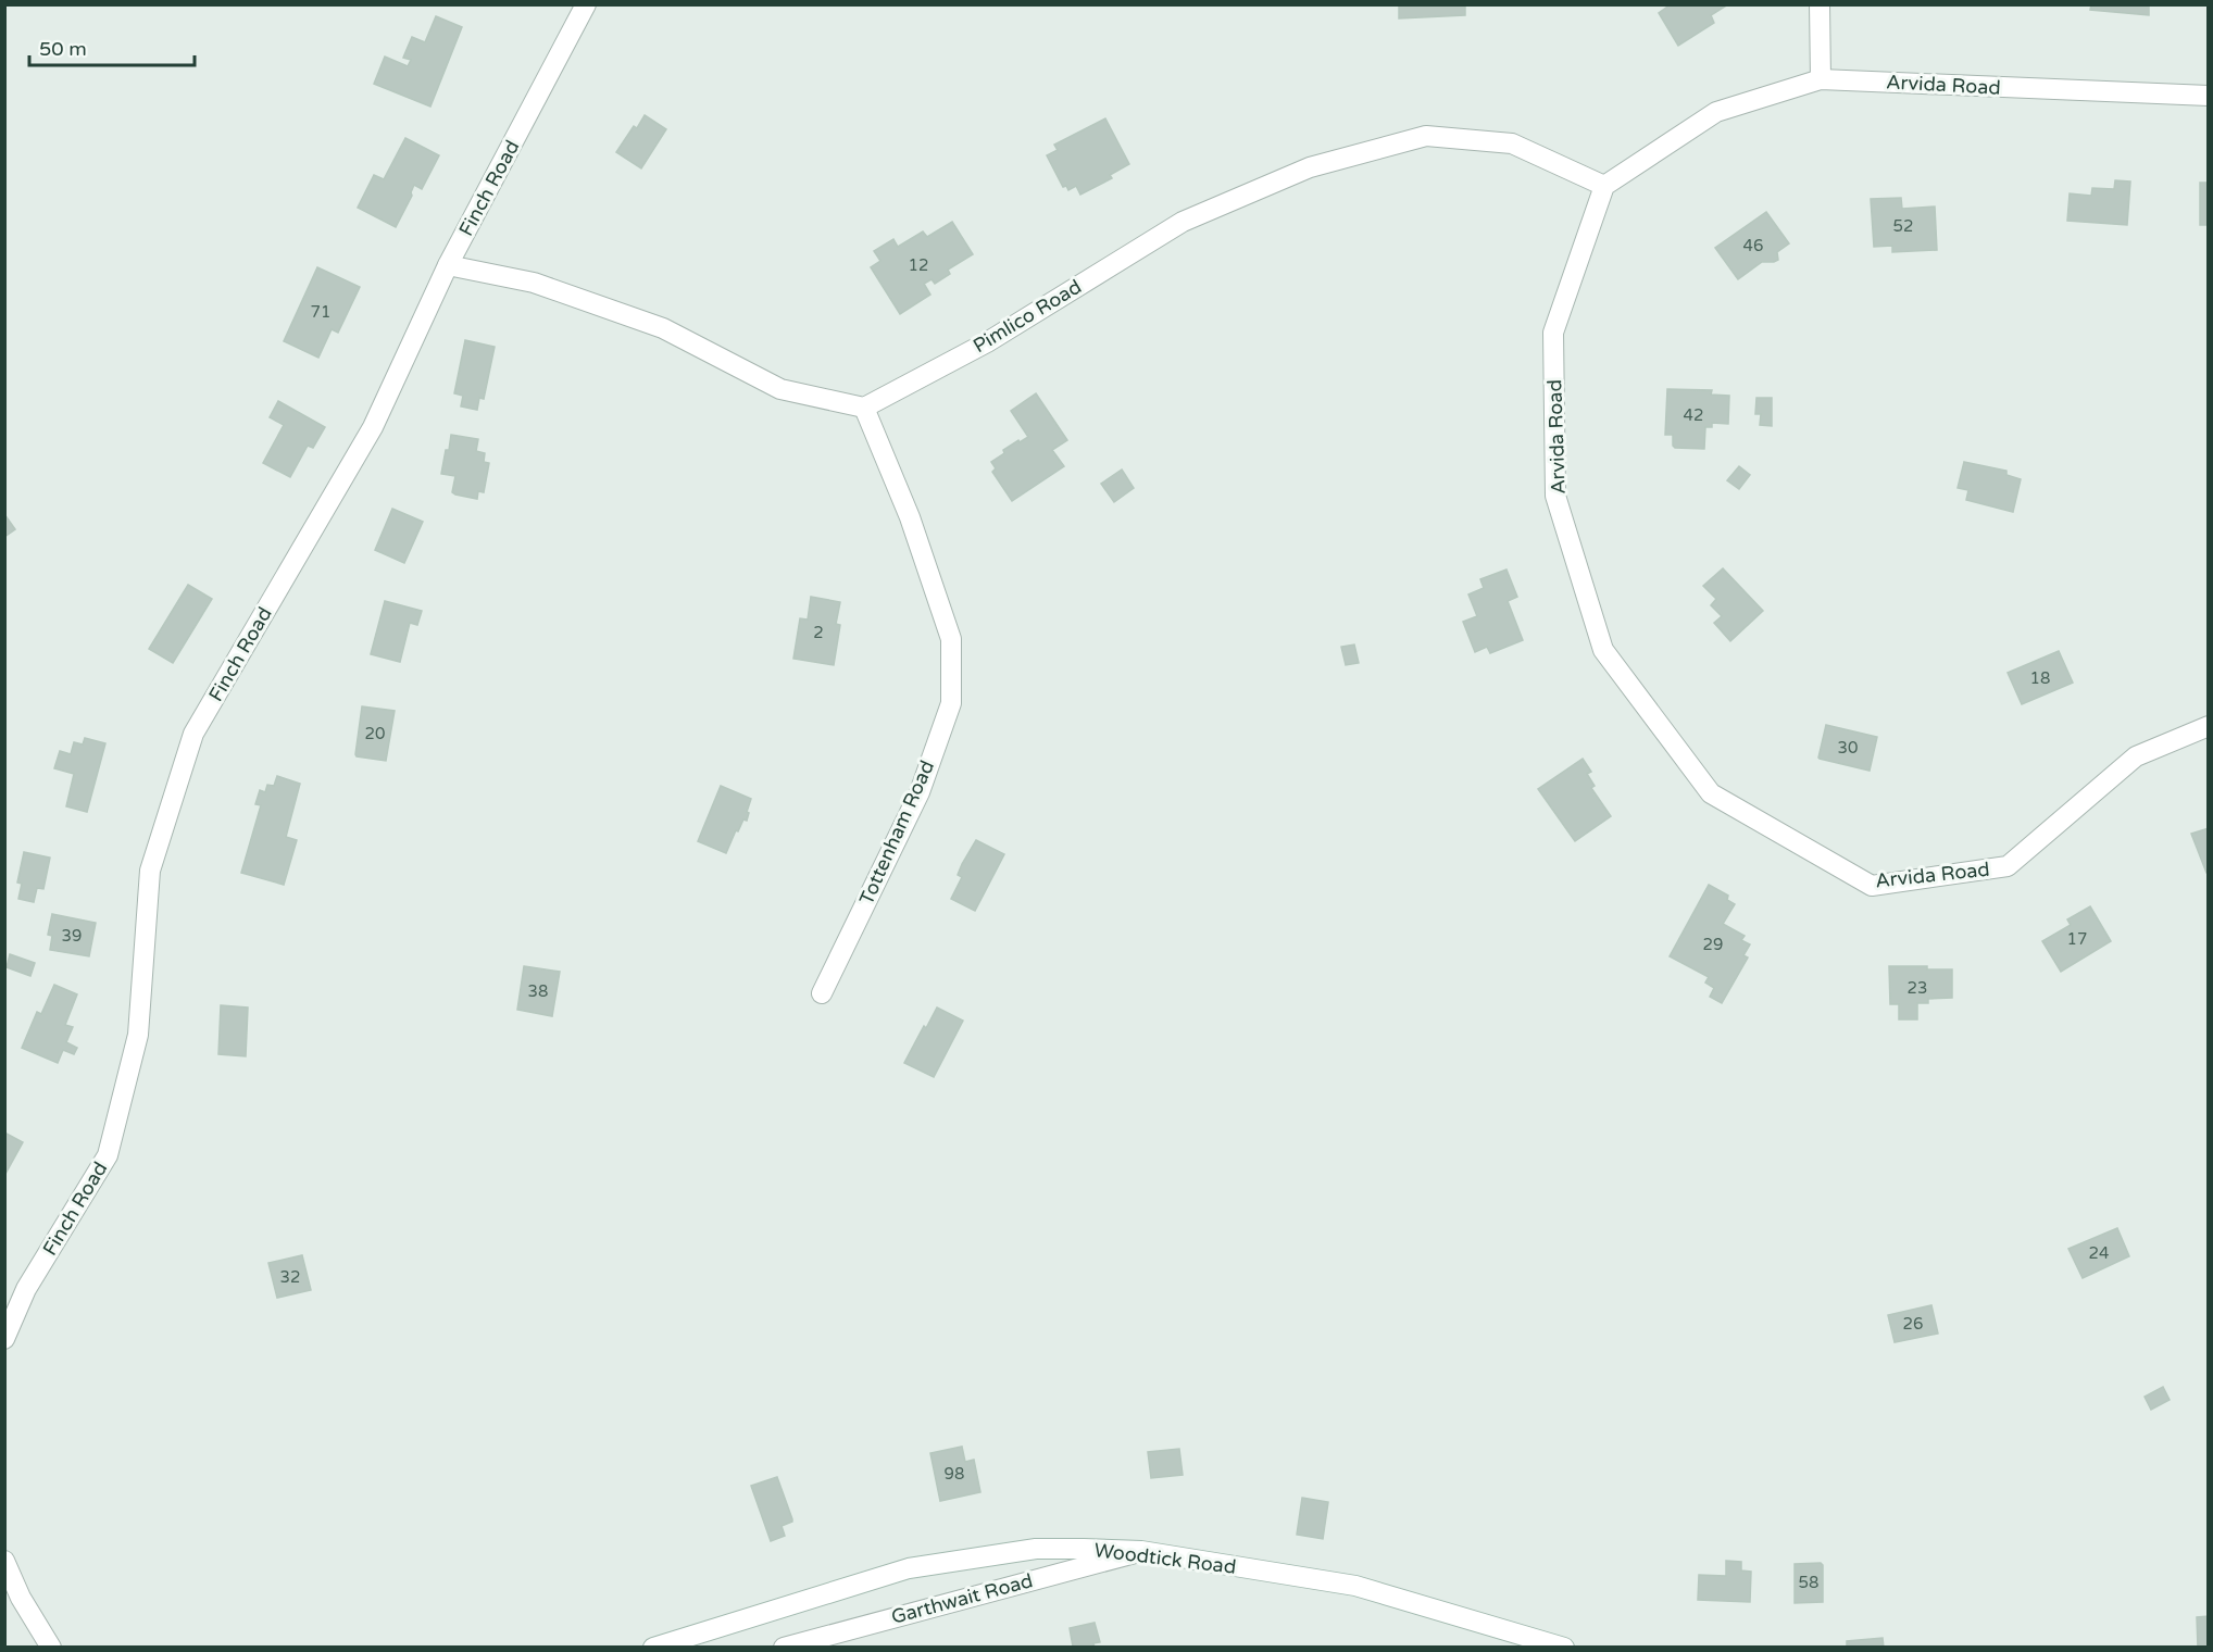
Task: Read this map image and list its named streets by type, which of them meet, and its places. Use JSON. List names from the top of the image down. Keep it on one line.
{"streets":{"street":["Arvida Road","Finch Road","Pimlico Road","Tottenham Road","Woodtick Road","Garthwait Road"]},"crossings":[["Arvida Road","Pimlico Road"],["Pimlico Road","Tottenham Road"],["Woodtick Road","Garthwait Road"]],"house_numbers":["52","46","12","71","42","2","18","20","30","39","17","29","23","38","24","32","26","98","58"],"scale_bar":"50 m"}
